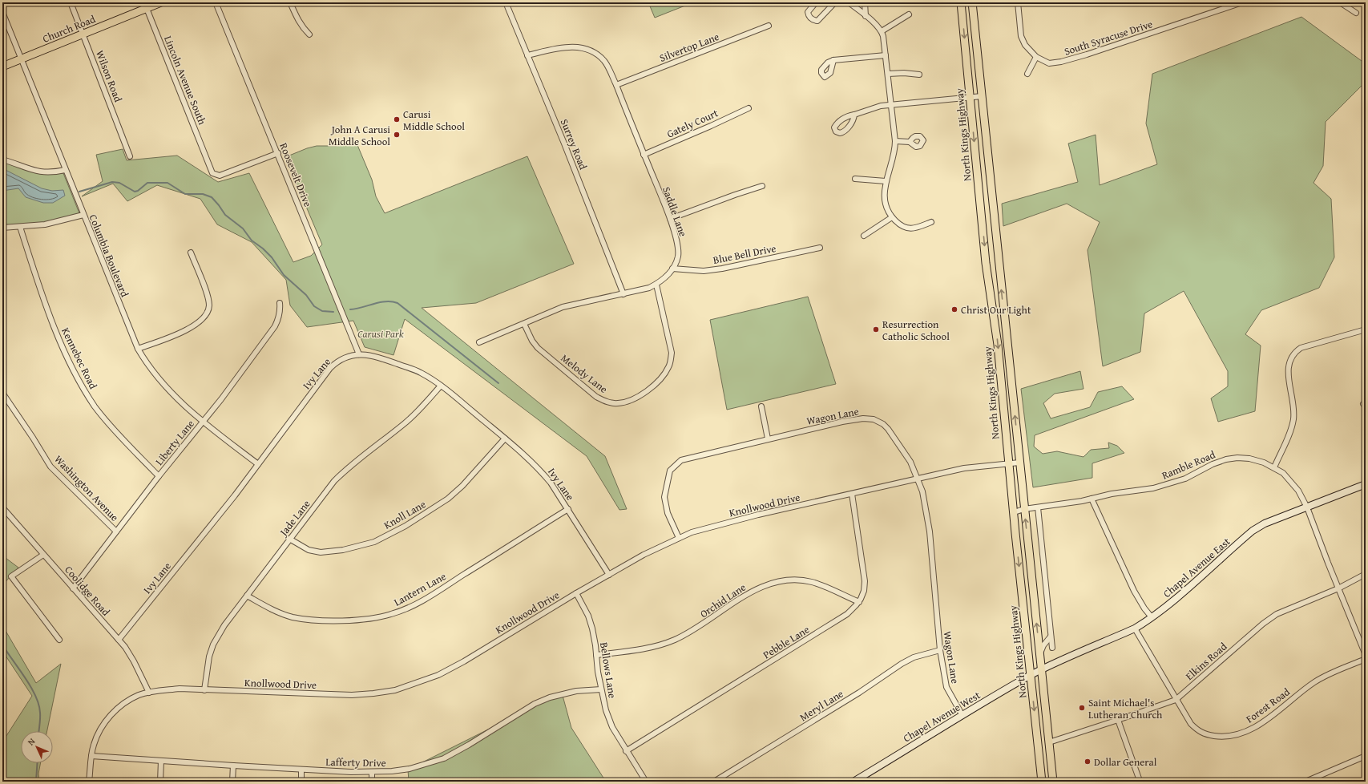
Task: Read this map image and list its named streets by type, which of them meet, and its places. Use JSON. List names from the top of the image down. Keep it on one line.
{"streets":{"main road":["Church Road","North Kings Highway"],"street":["South Syracuse Drive","Silvertop Lane","Wilson Road","Lincoln Avenue South","Gately Court","Surrey Road","Roosevelt Drive","Saddle Lane","Blue Bell Drive","Columbia Boulevard","Kennebec Road","Ivy Lane","Melody Lane","Wagon Lane","Liberty Lane","Ramble Road","Washington Avenue","Knollwood Drive","Knoll Lane","Jade Lane","Chapel Avenue East","Lantern Lane","Coolidge Road","Orchid Lane","Pebble Lane","Elkins Road","Bellows Lane","Meryl Lane","Forest Road","Chapel Avenue West","Lafferty Drive"]},"crossings":[["Church Road","Wilson Road"],["Church Road","Lincoln Avenue South"],["Church Road","Columbia Boulevard"],["Silvertop Lane","Saddle Lane"],["Lincoln Avenue South","Roosevelt Drive"],["Gately Court","Saddle Lane"],["North Kings Highway","Ramble Road"],["North Kings Highway","Knollwood Drive"],["North Kings Highway","Chapel Avenue East"],["North Kings Highway","Elkins Road"],["North Kings Highway","Chapel Avenue West"],["Surrey Road","Saddle Lane"],["Roosevelt Drive","Ivy Lane"],["Saddle Lane","Blue Bell Drive"],["Saddle Lane","Melody Lane"],["Columbia Boulevard","Ivy Lane"],["Columbia Boulevard","Liberty Lane"],["Kennebec Road","Liberty Lane"],["Ivy Lane","Knollwood Drive"],["Ivy Lane","Knoll Lane"],["Ivy Lane","Jade Lane"],["Ivy Lane","Lantern Lane"],["Ivy Lane","Coolidge Road"],["Wagon Lane","Knollwood Drive"],["Wagon Lane","Meryl Lane"],["Wagon Lane","Chapel Avenue West"],["Liberty Lane","Washington Avenue"],["Liberty Lane","Coolidge Road"],["Ramble Road","Chapel Avenue East"],["Ramble Road","Elkins Road"],["Knollwood Drive","Jade Lane"],["Knollwood Drive","Coolidge Road"],["Knollwood Drive","Pebble Lane"],["Knollwood Drive","Bellows Lane"],["Knollwood Drive","Lafferty Drive"],["Knoll Lane","Jade Lane"],["Jade Lane","Lantern Lane"],["Chapel Avenue East","Forest Road"],["Chapel Avenue East","Chapel Avenue West"],["Orchid Lane","Pebble Lane"],["Orchid Lane","Bellows Lane"],["Pebble Lane","Bellows Lane"],["Elkins Road","Forest Road"],["Bellows Lane","Lafferty Drive"]],"parks":["Carusi Park"],"places":["Carusi Middle School","John A Carusi Middle School","Christ Our Light","Resurrection Catholic School","Saint Michael's Lutheran Church","Dollar General"],"north":"top left"}
